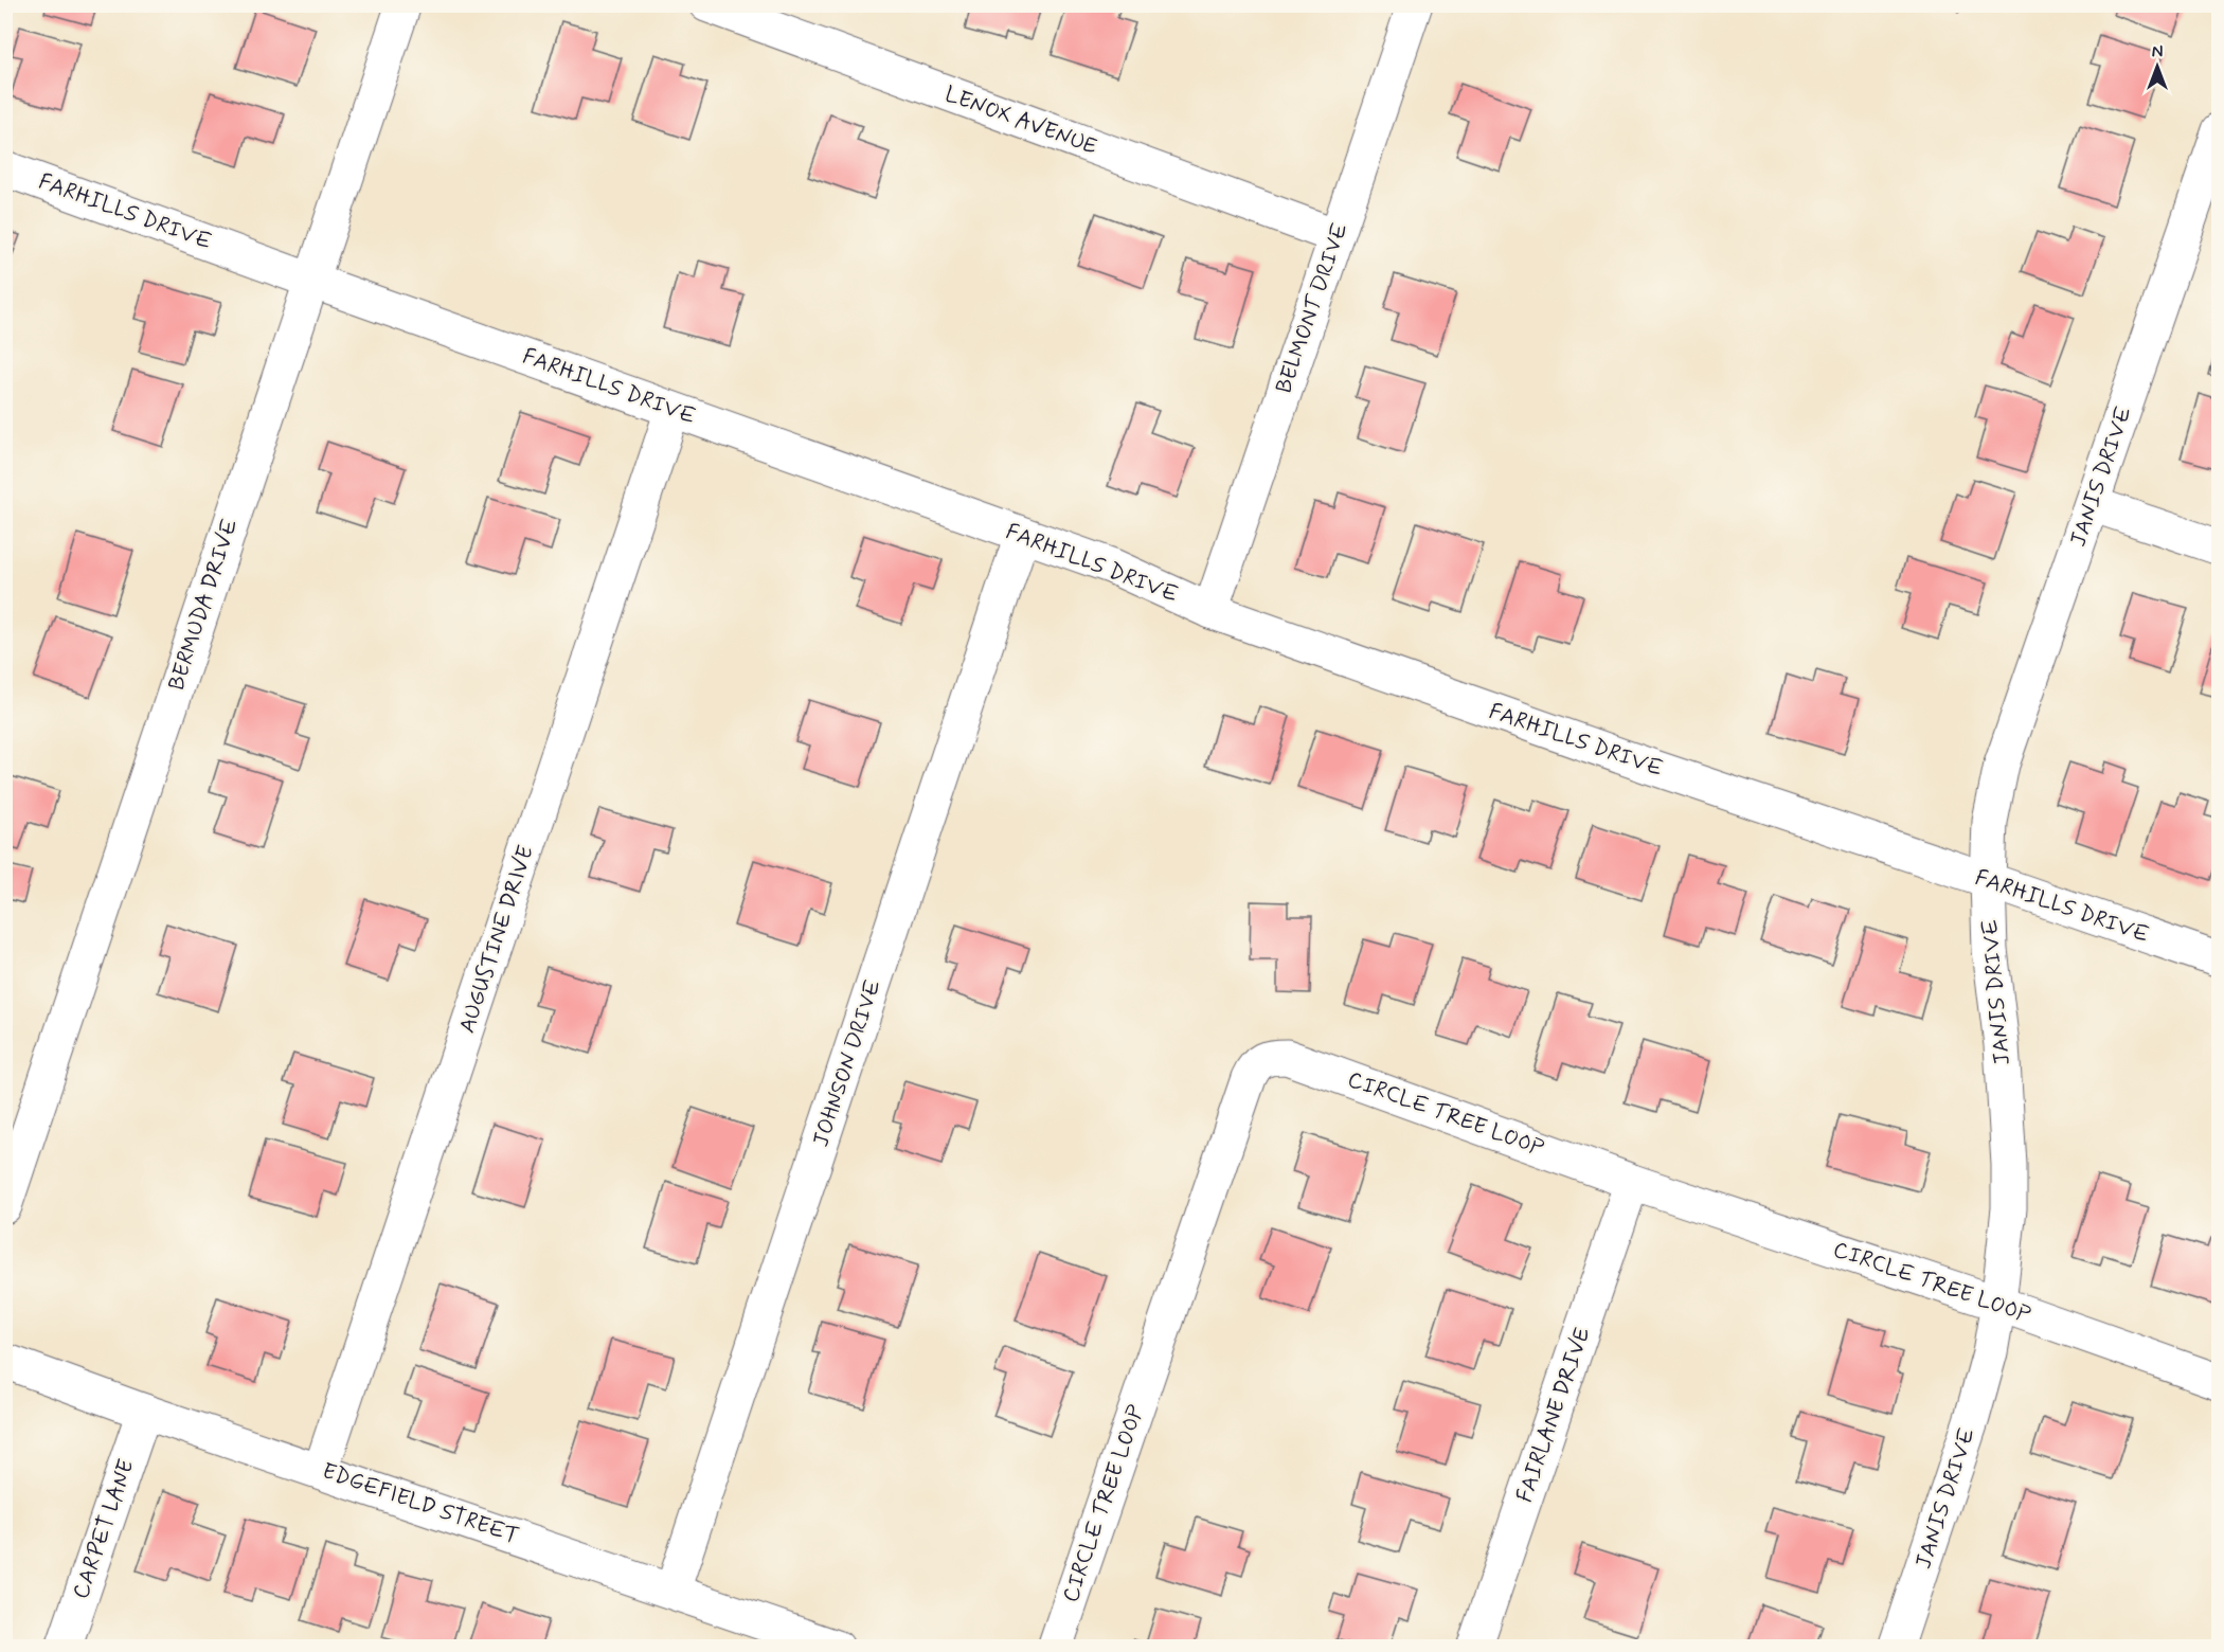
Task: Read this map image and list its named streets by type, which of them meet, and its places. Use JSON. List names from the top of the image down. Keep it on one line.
{"streets":{"street":["LENOX AVENUE","FARHILLS DRIVE","BELMONT DRIVE","JANIS DRIVE","BERMUDA DRIVE","AUGUSTINE DRIVE","JOHNSON DRIVE","CIRCLE TREE LOOP","FAIRLANE DRIVE","EDGEFIELD STREET","CARPET LANE"]},"crossings":[["LENOX AVENUE","BELMONT DRIVE"],["FARHILLS DRIVE","BELMONT DRIVE"],["FARHILLS DRIVE","JANIS DRIVE"],["FARHILLS DRIVE","BERMUDA DRIVE"],["FARHILLS DRIVE","AUGUSTINE DRIVE"],["FARHILLS DRIVE","JOHNSON DRIVE"],["JANIS DRIVE","CIRCLE TREE LOOP"],["AUGUSTINE DRIVE","EDGEFIELD STREET"],["JOHNSON DRIVE","EDGEFIELD STREET"],["CIRCLE TREE LOOP","FAIRLANE DRIVE"],["EDGEFIELD STREET","CARPET LANE"]],"north":"top"}
